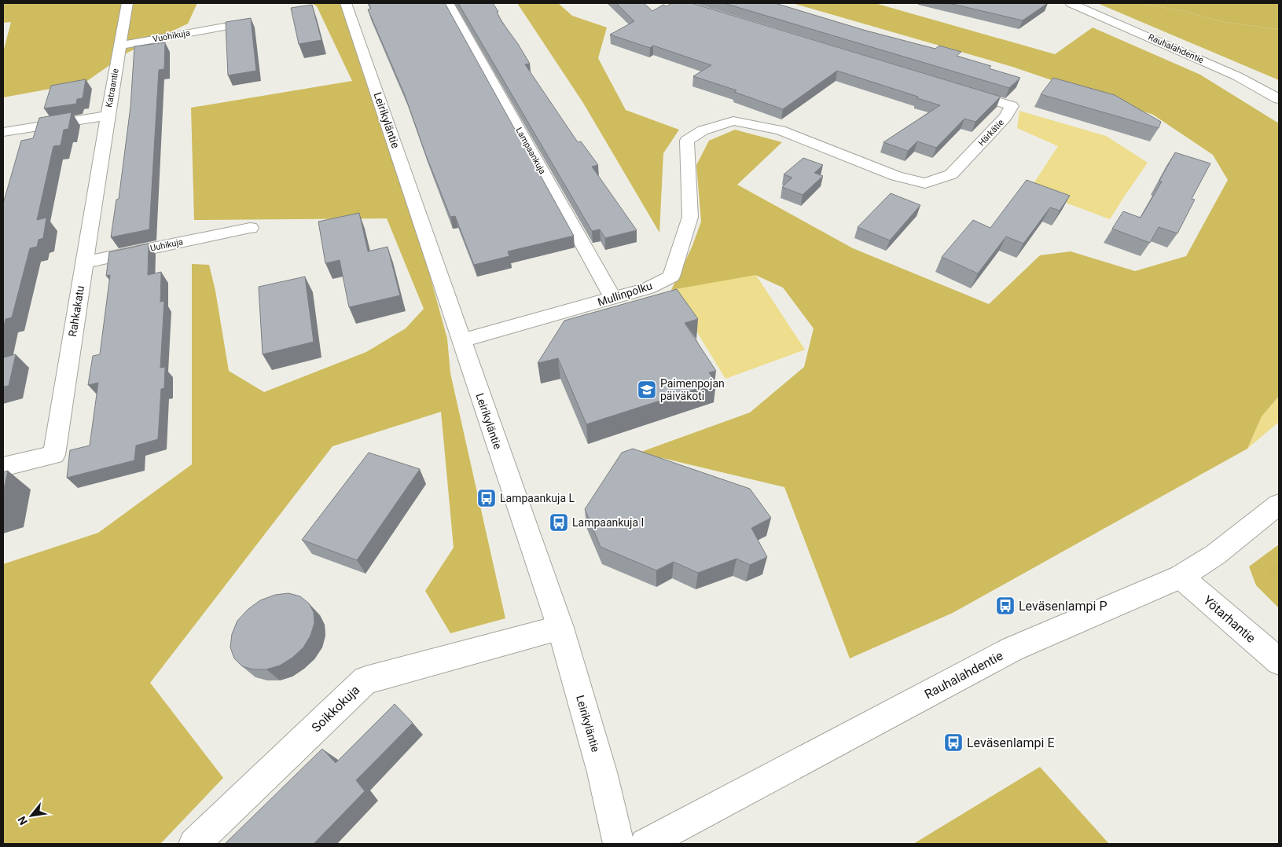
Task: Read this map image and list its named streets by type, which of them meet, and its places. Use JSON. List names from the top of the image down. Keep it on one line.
{"streets":{"street":["Vuohikuja","Rauhalahdentie","Katraantie","Leirikyläntie","Härkätie","Lampaankuja","Uuhikuja","Mullinpolku","Rahkakatu","Yötarhantie","Soikkokuja"]},"crossings":[["Vuohikuja","Katraantie"],["Rauhalahdentie","Yötarhantie"],["Katraantie","Rahkakatu"],["Leirikyläntie","Mullinpolku"],["Leirikyläntie","Soikkokuja"],["Härkätie","Mullinpolku"],["Lampaankuja","Mullinpolku"],["Uuhikuja","Rahkakatu"]],"places":{"school or university":["Paimenpojan päiväkoti"],"bus stop":["Lampaankuja L","Lampaankuja I","Leväsenlampi P","Leväsenlampi E"]},"north":"bottom left"}
